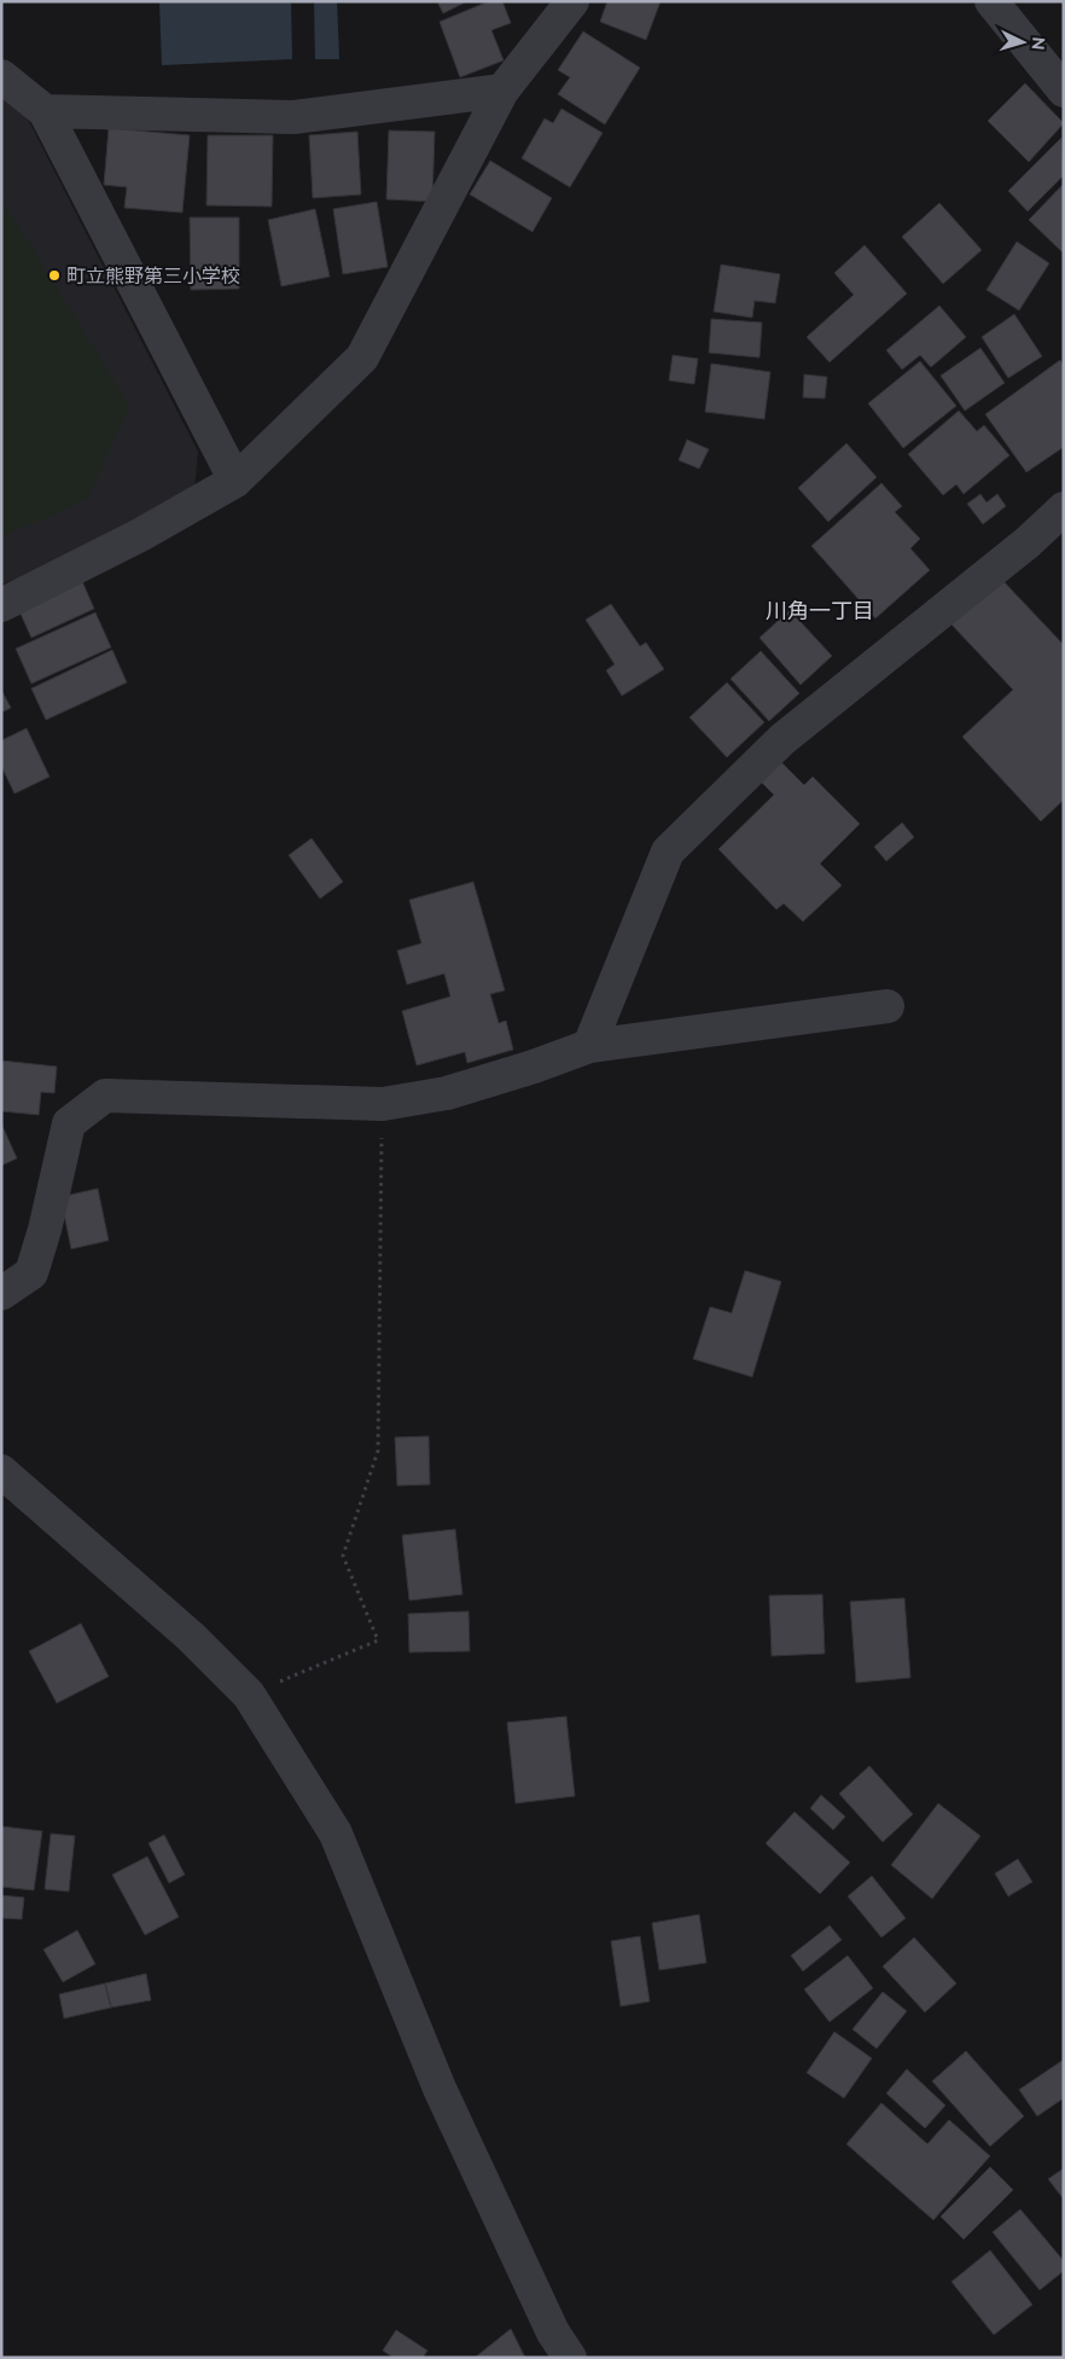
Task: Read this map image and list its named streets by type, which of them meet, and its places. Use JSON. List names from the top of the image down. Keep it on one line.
{"districts":["川角一丁目"],"places":["町立熊野第三小学校"],"north":"right"}
